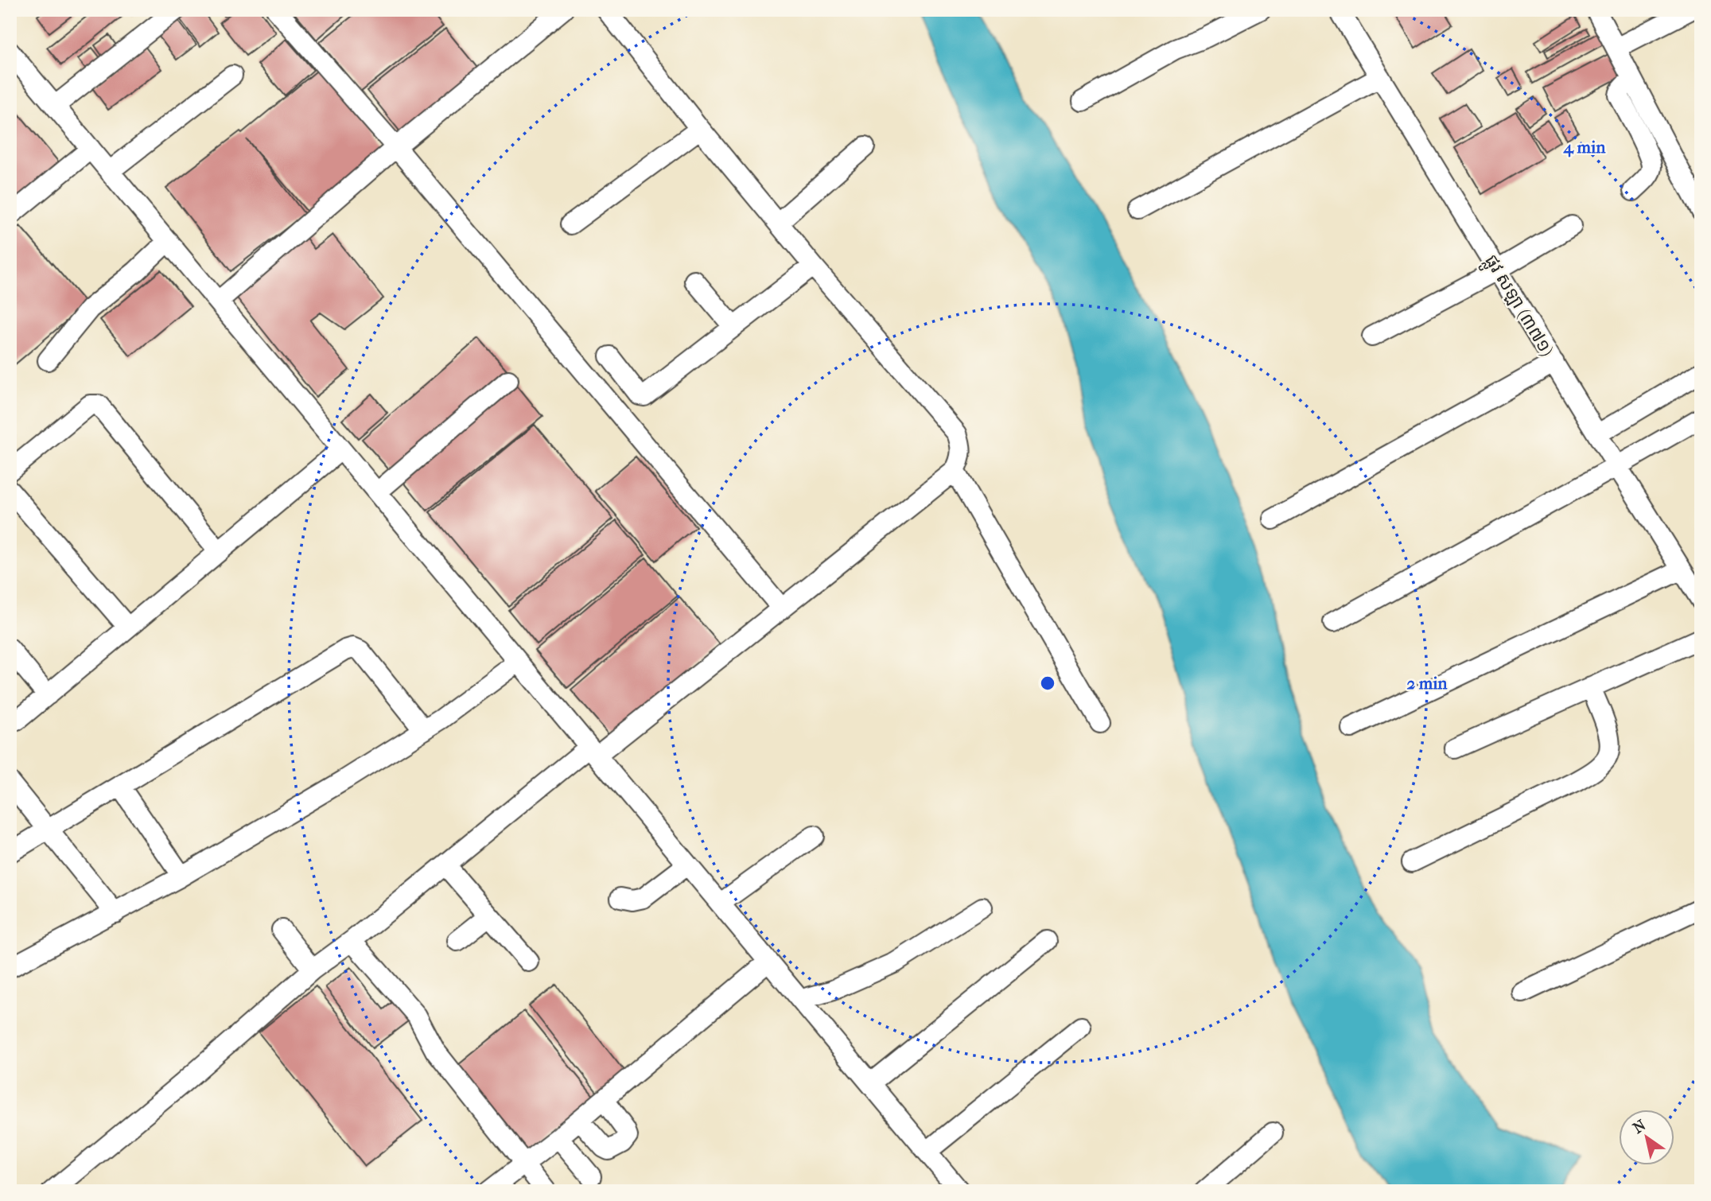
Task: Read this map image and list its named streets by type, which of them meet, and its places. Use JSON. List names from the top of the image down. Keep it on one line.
{"streets":{"street":["ផ្លូវ សឡា (៣៧១)"]},"north":"top left","rings":["4 min","2 min"]}
